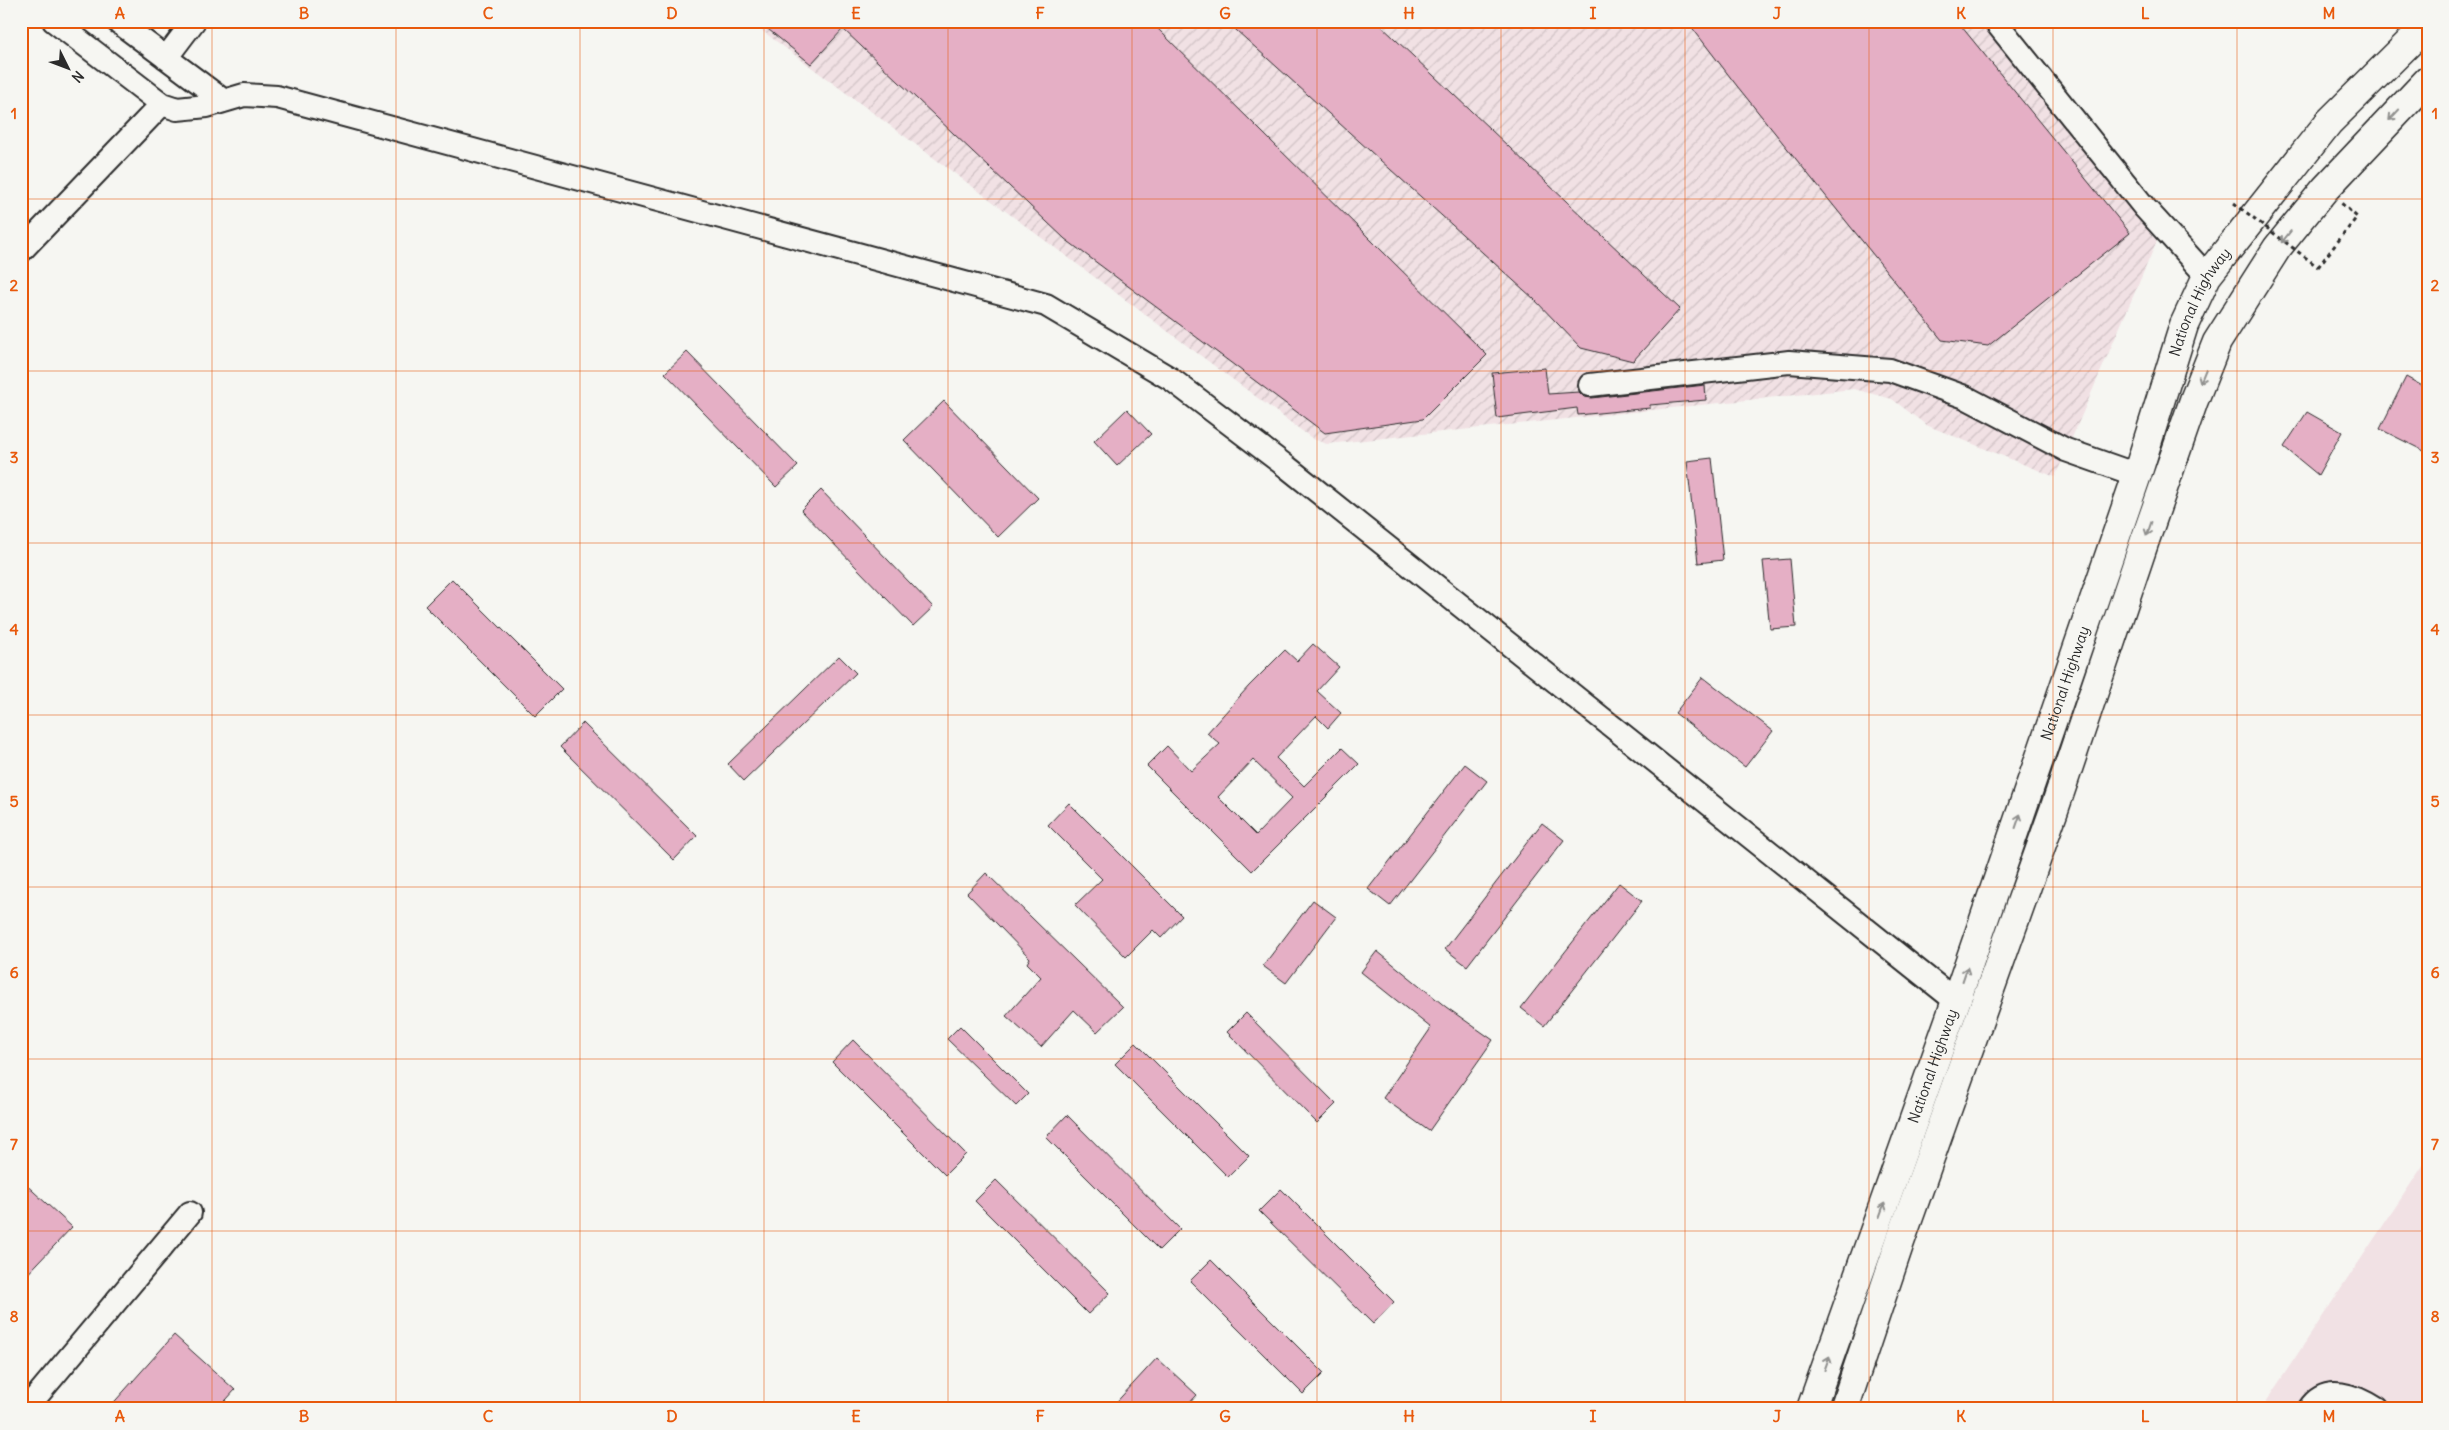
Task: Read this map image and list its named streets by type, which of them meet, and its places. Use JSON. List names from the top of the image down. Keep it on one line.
{"streets":{"highway":["National Highway"]},"north":"bottom right","grid":{"columns":["A","B","C","D","E","F","G","H","I","J","K","L","M"],"rows":["1","2","3","4","5","6","7","8"]}}
